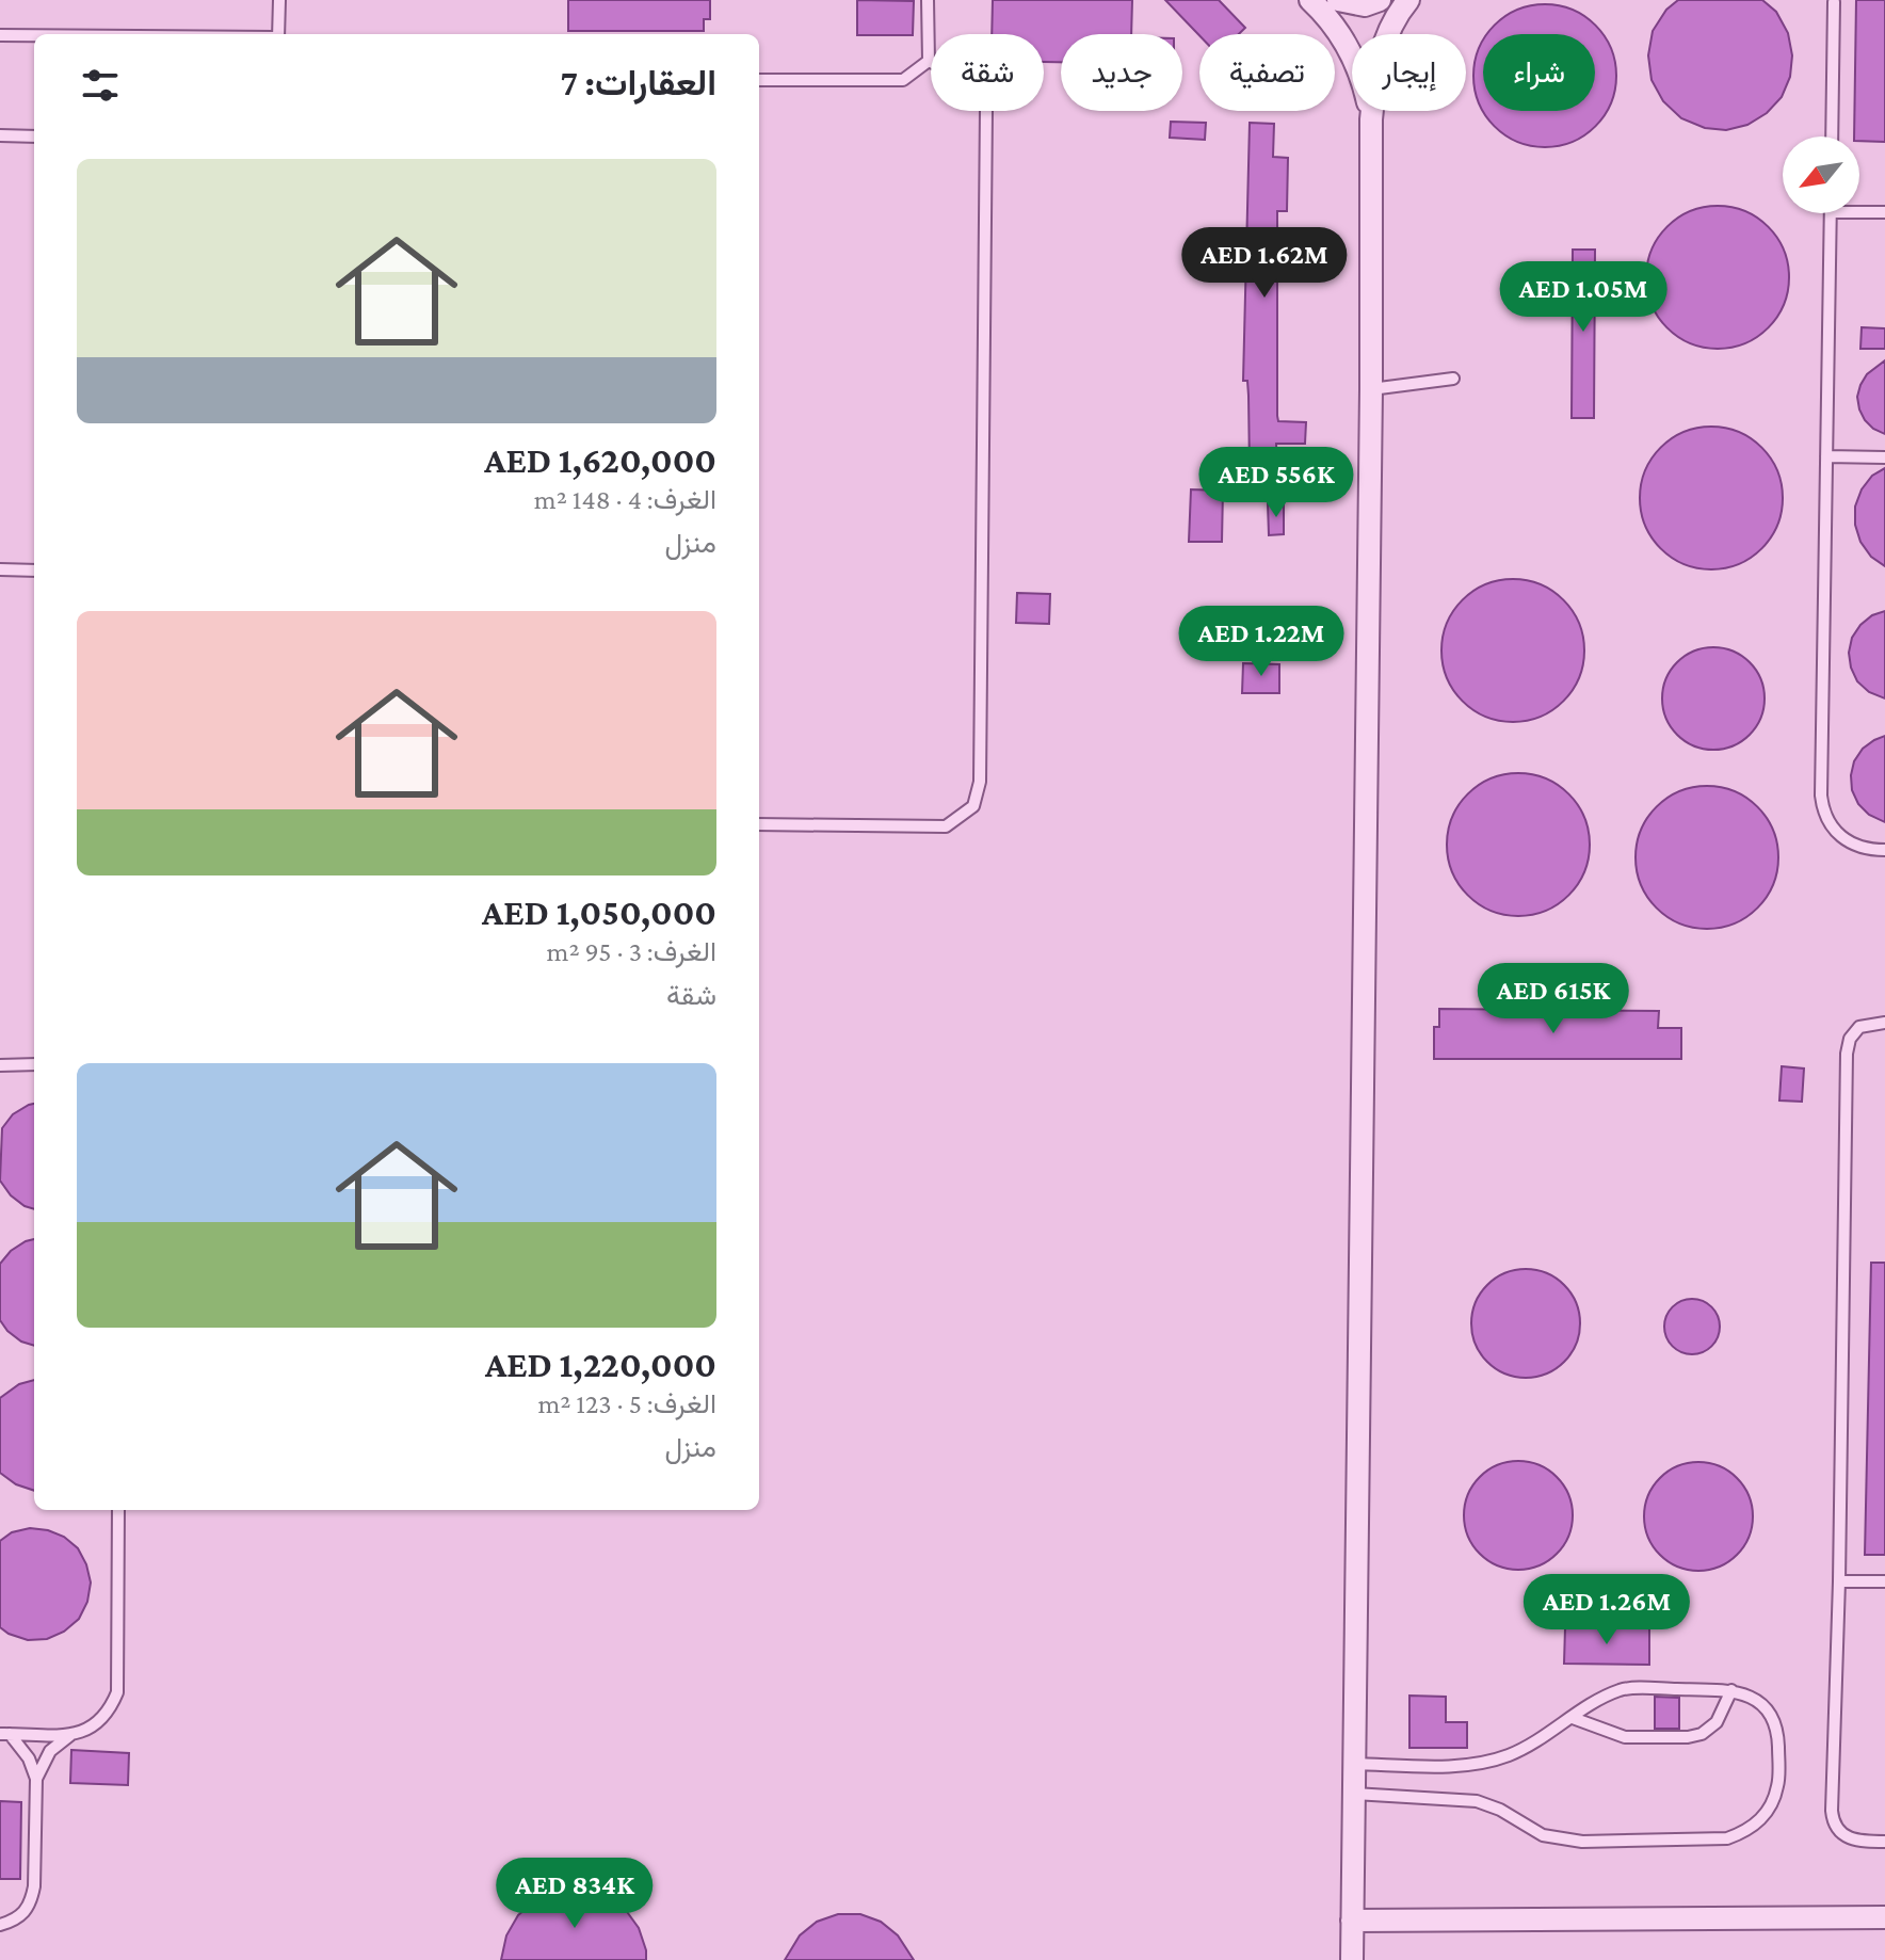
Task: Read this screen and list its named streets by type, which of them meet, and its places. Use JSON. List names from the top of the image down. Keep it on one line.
{"north":"bottom left","page":{"chip":["شراء","إيجار","تصفية","جديد","شقة"],"heading":"العقارات: 7","list":[{"name":"AED 1,620,000","note":"الغرف: 4 · 148 m² · منزل"},{"name":"AED 1,050,000","note":"الغرف: 3 · 95 m² · شقة"},{"name":"AED 1,220,000","note":"الغرف: 5 · 123 m² · منزل"}],"price":["AED 1.62M","AED 1.05M","AED 556K","AED 1.22M","AED 615K","AED 1.26M","AED 834K"]}}
